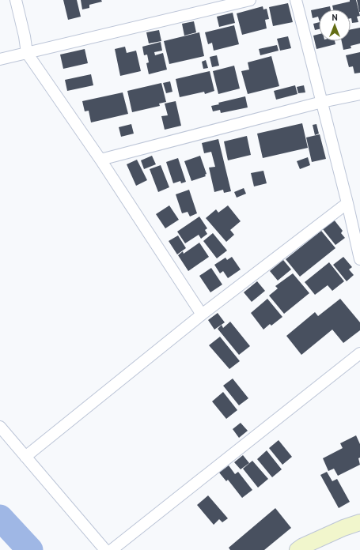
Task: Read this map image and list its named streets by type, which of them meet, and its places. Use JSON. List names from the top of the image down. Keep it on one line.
{"north":"top"}
